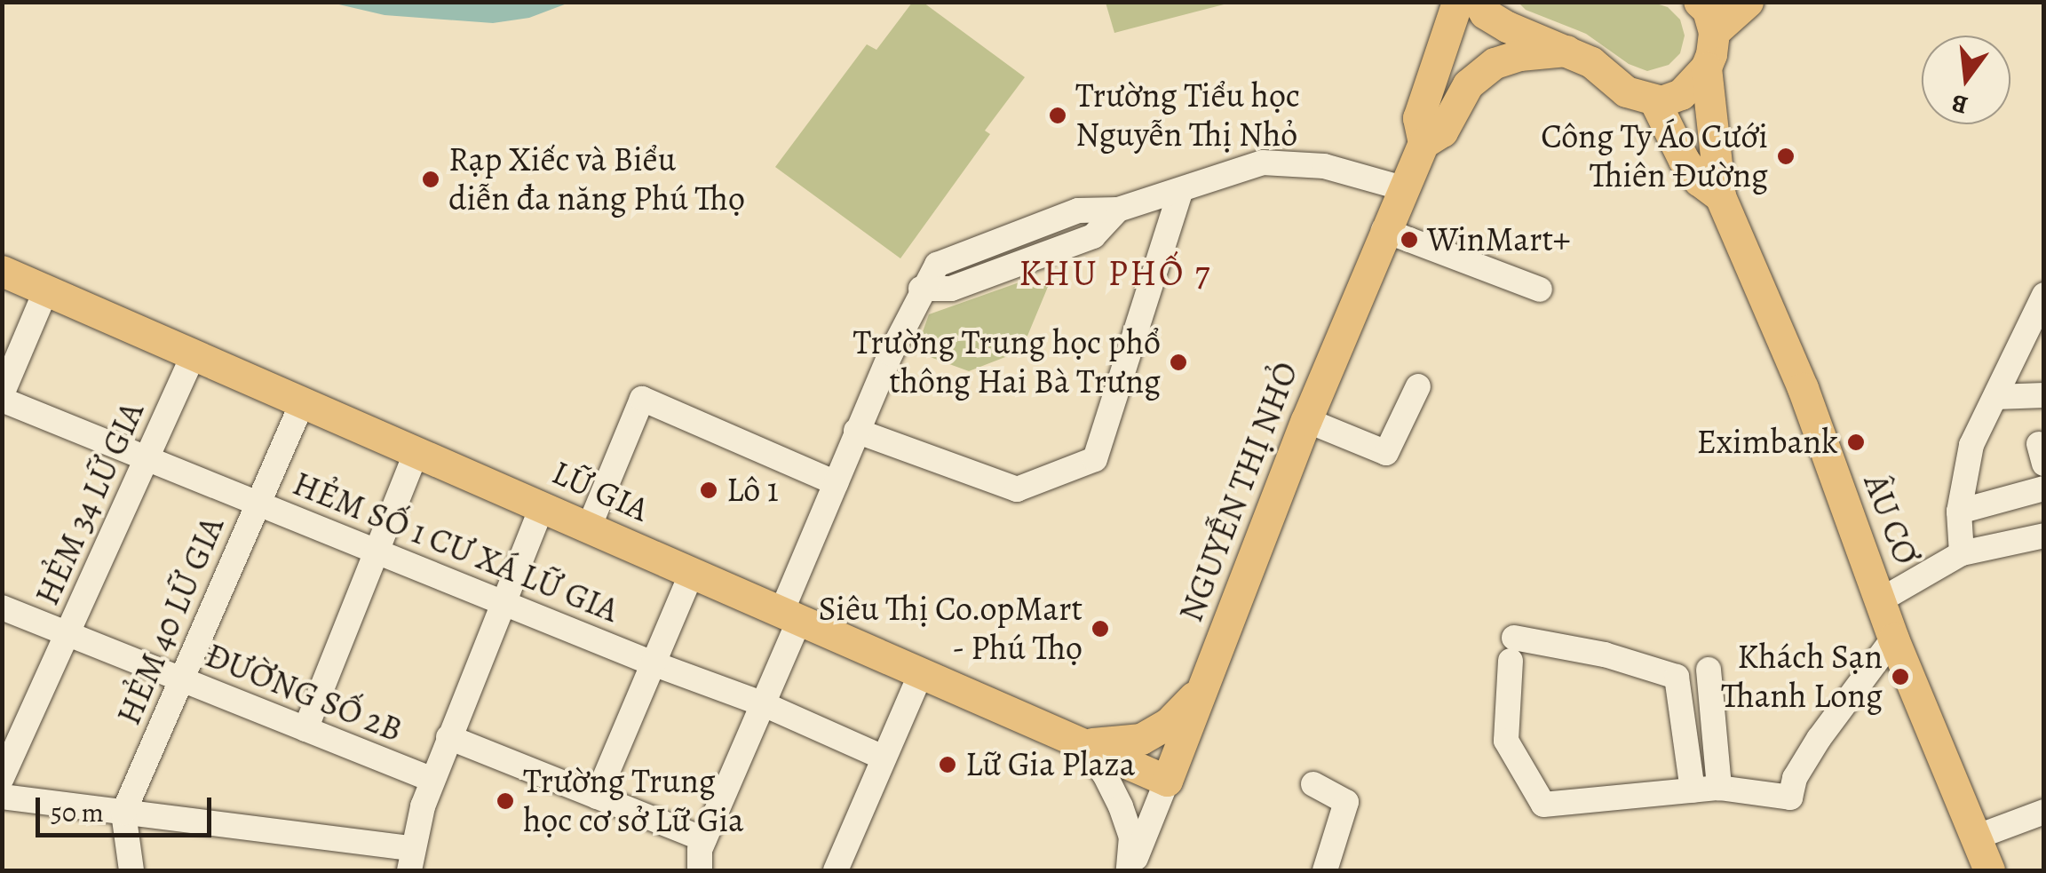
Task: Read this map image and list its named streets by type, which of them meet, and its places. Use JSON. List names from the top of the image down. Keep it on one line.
{"streets":{"main road":["LỮ GIA","NGUYỄN THỊ NHỎ","ÂU CƠ"],"street":["HẺM 34 LỮ GIA","HẺM SỐ 1 CƯ XÁ LỮ GIA","HẺM 40 LỮ GIA","ĐƯỜNG SỐ 2B"]},"crossings":[["LỮ GIA","NGUYỄN THỊ NHỎ"],["LỮ GIA","HẺM 34 LỮ GIA"],["LỮ GIA","HẺM 40 LỮ GIA"],["HẺM 34 LỮ GIA","HẺM SỐ 1 CƯ XÁ LỮ GIA"],["HẺM 34 LỮ GIA","ĐƯỜNG SỐ 2B"],["HẺM SỐ 1 CƯ XÁ LỮ GIA","HẺM 40 LỮ GIA"],["HẺM 40 LỮ GIA","ĐƯỜNG SỐ 2B"]],"districts":["KHU PHỐ 7"],"places":["Trường Tiểu học Nguyễn Thị Nhỏ","Công Ty Áo Cưới Thiên Đường","Rạp Xiếc và Biểu diễn đa năng Phú Thọ","WinMart+","Trường Trung học phổ thông Hai Bà Trưng","Eximbank","Lô 1","Siêu Thị Co.opMart - Phú Thọ","Khách Sạn Thanh Long","Lữ Gia Plaza","Trường Trung học cơ sở Lữ Gia"],"scale_bar":"50 m","north":"bottom"}
